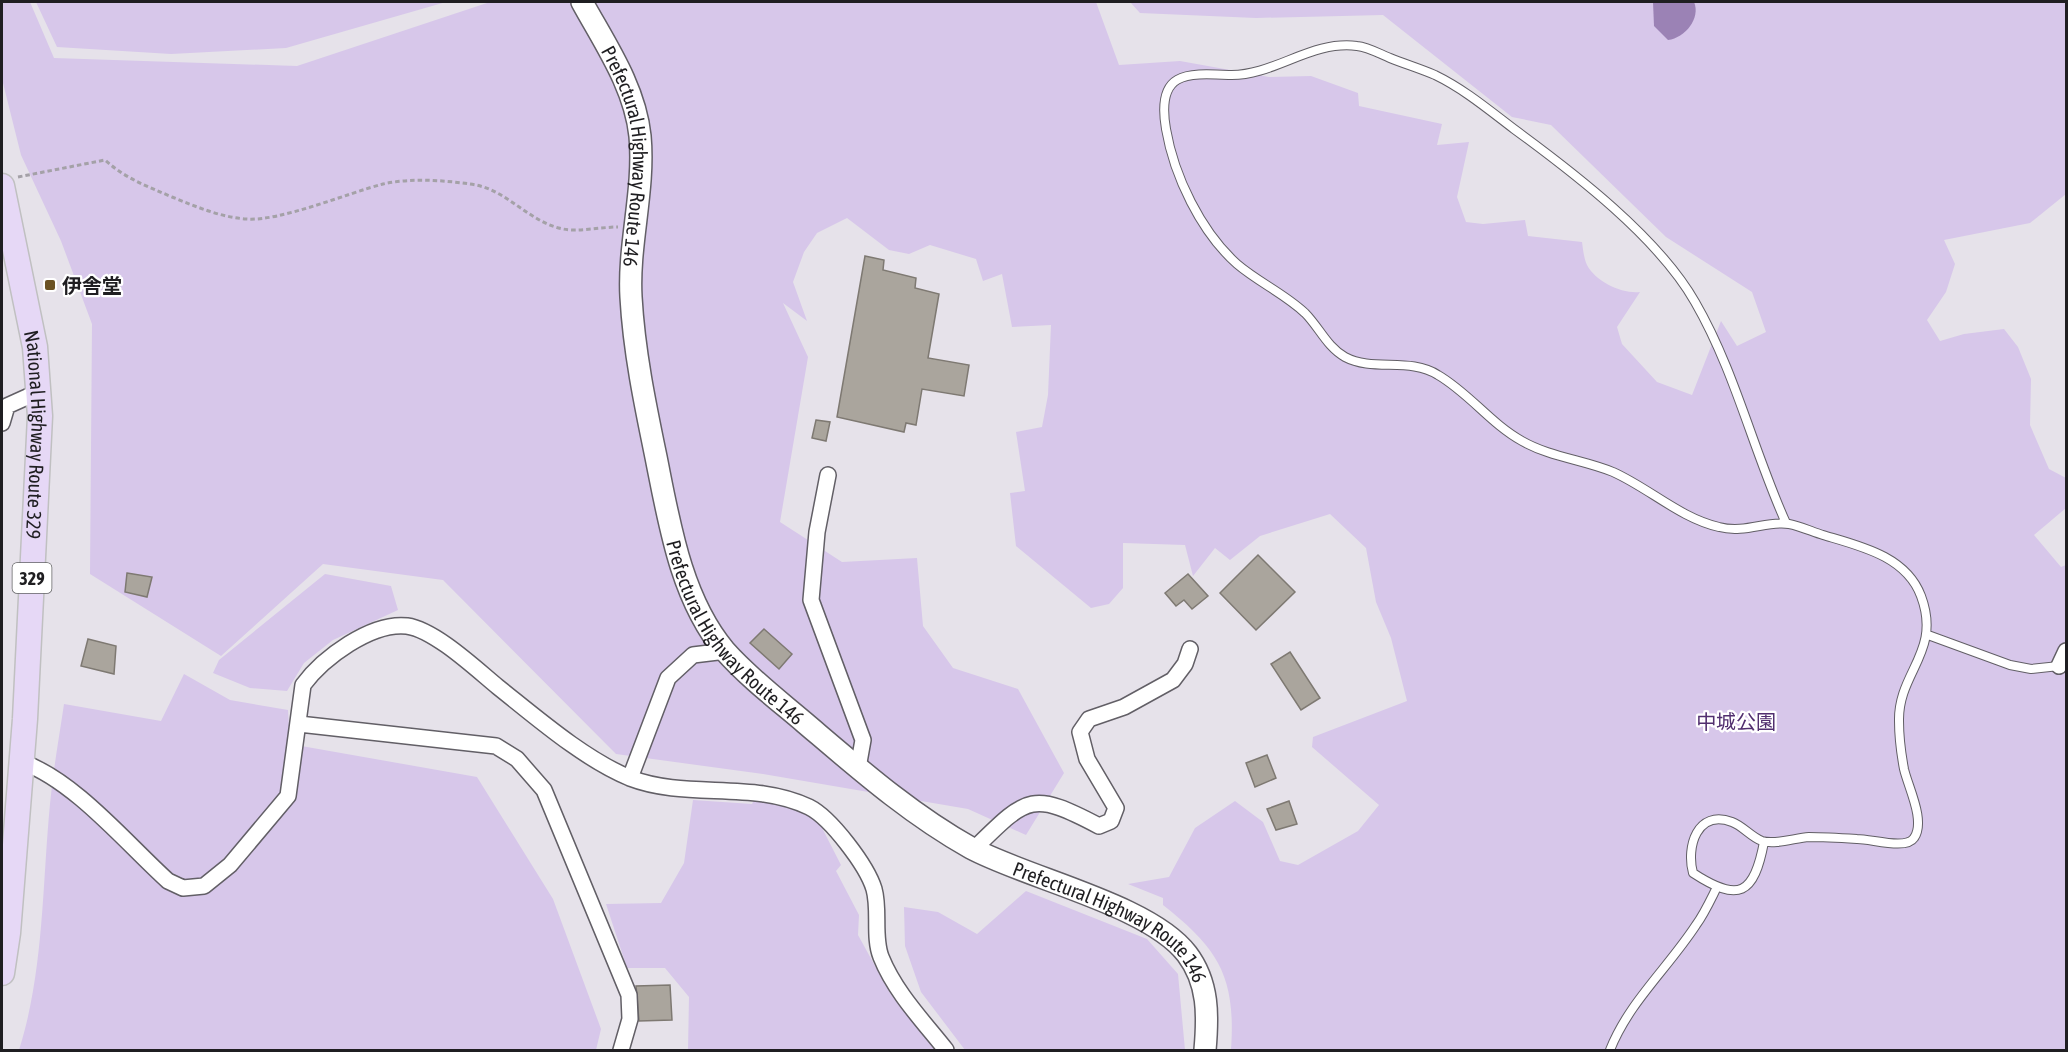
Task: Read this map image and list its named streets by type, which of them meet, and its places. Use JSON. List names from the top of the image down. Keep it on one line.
{"streets":{"highway":["National Highway Route 329","329"],"main road":["Prefectural Highway Route 146"]},"parks":["中城公園"],"places":{"transit":["伊舎堂"]}}
